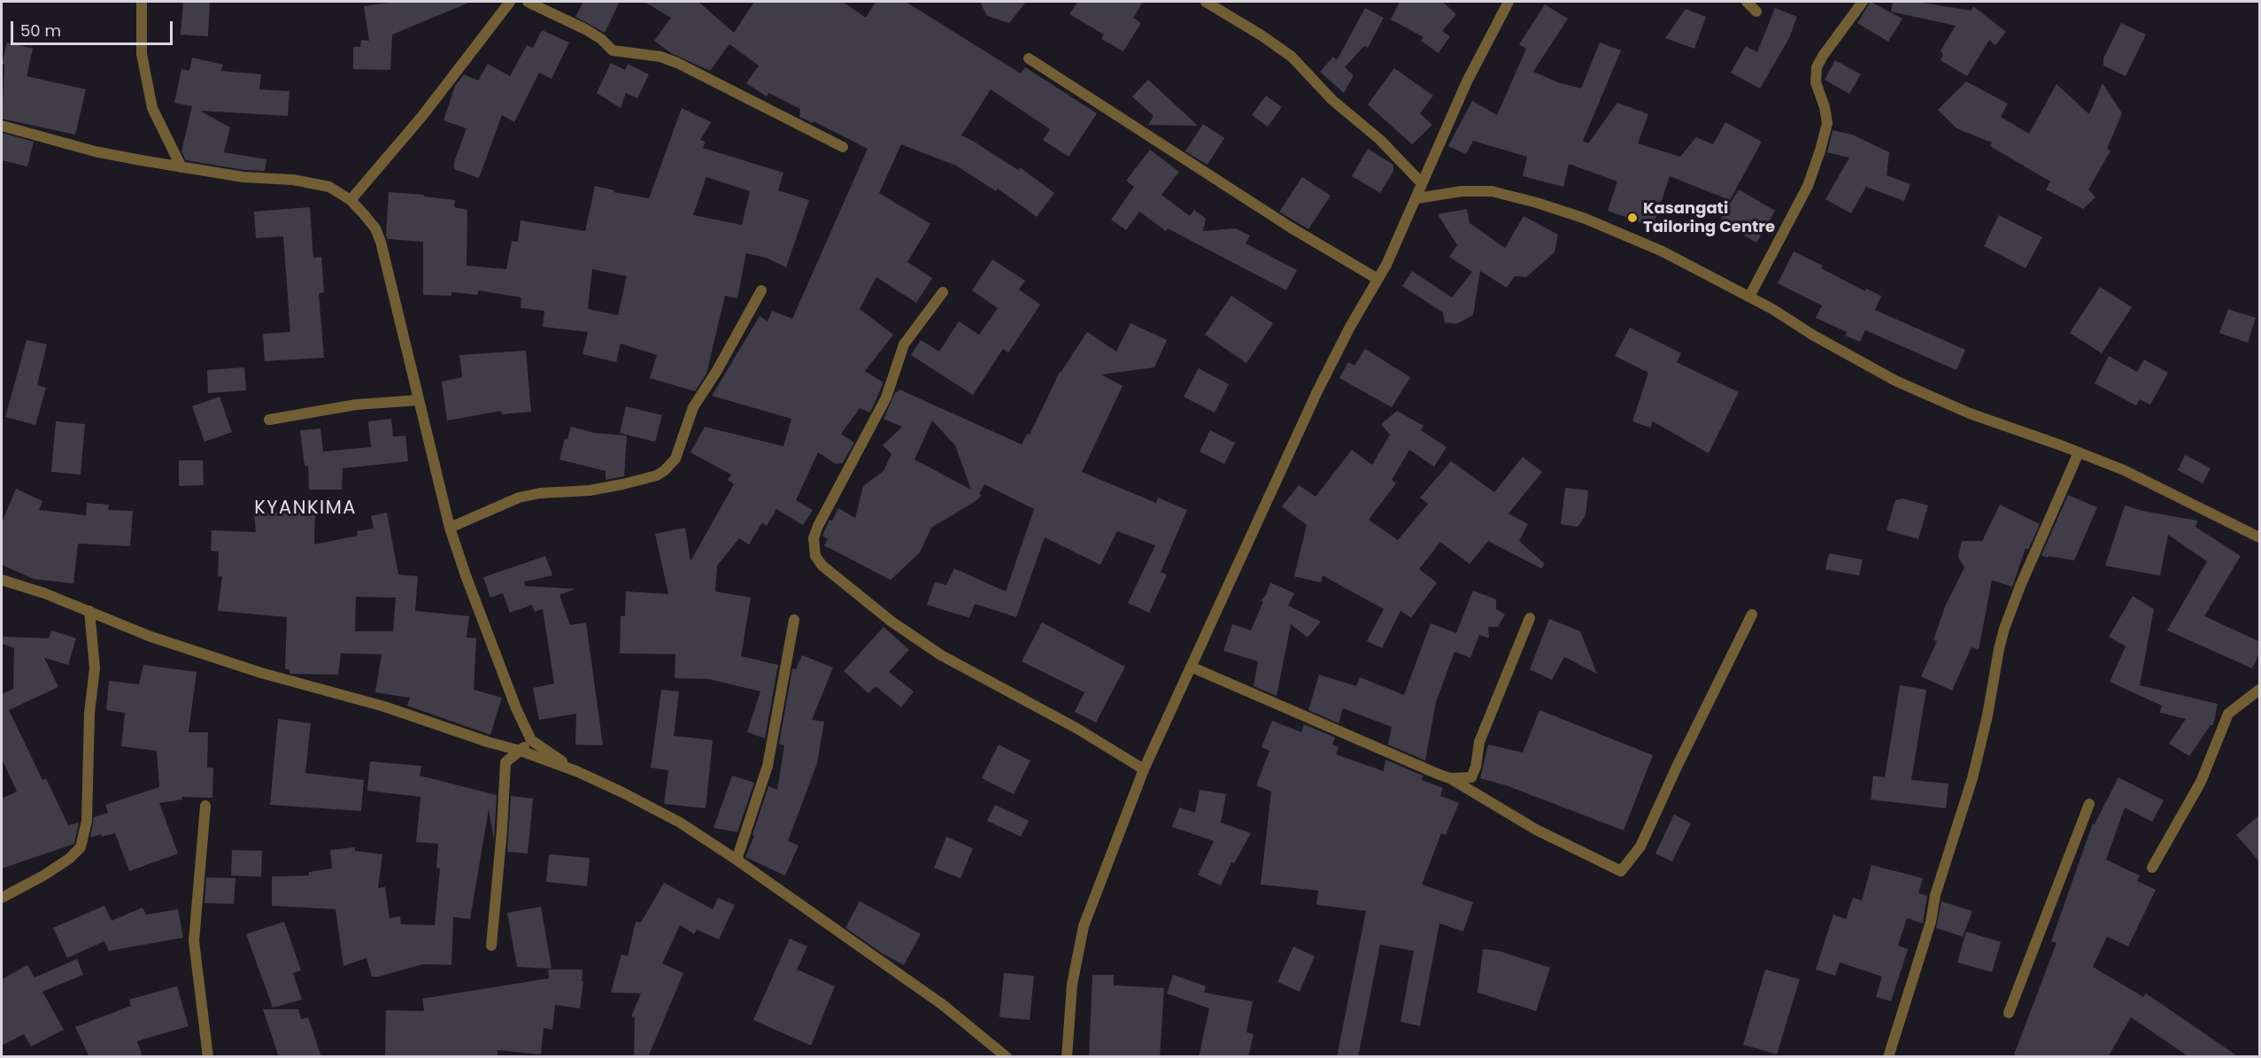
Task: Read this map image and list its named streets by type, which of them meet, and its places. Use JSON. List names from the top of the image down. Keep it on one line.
{"districts":["KYANKIMA"],"places":["Kasangati Tailoring Centre"],"scale_bar":"50 m"}
